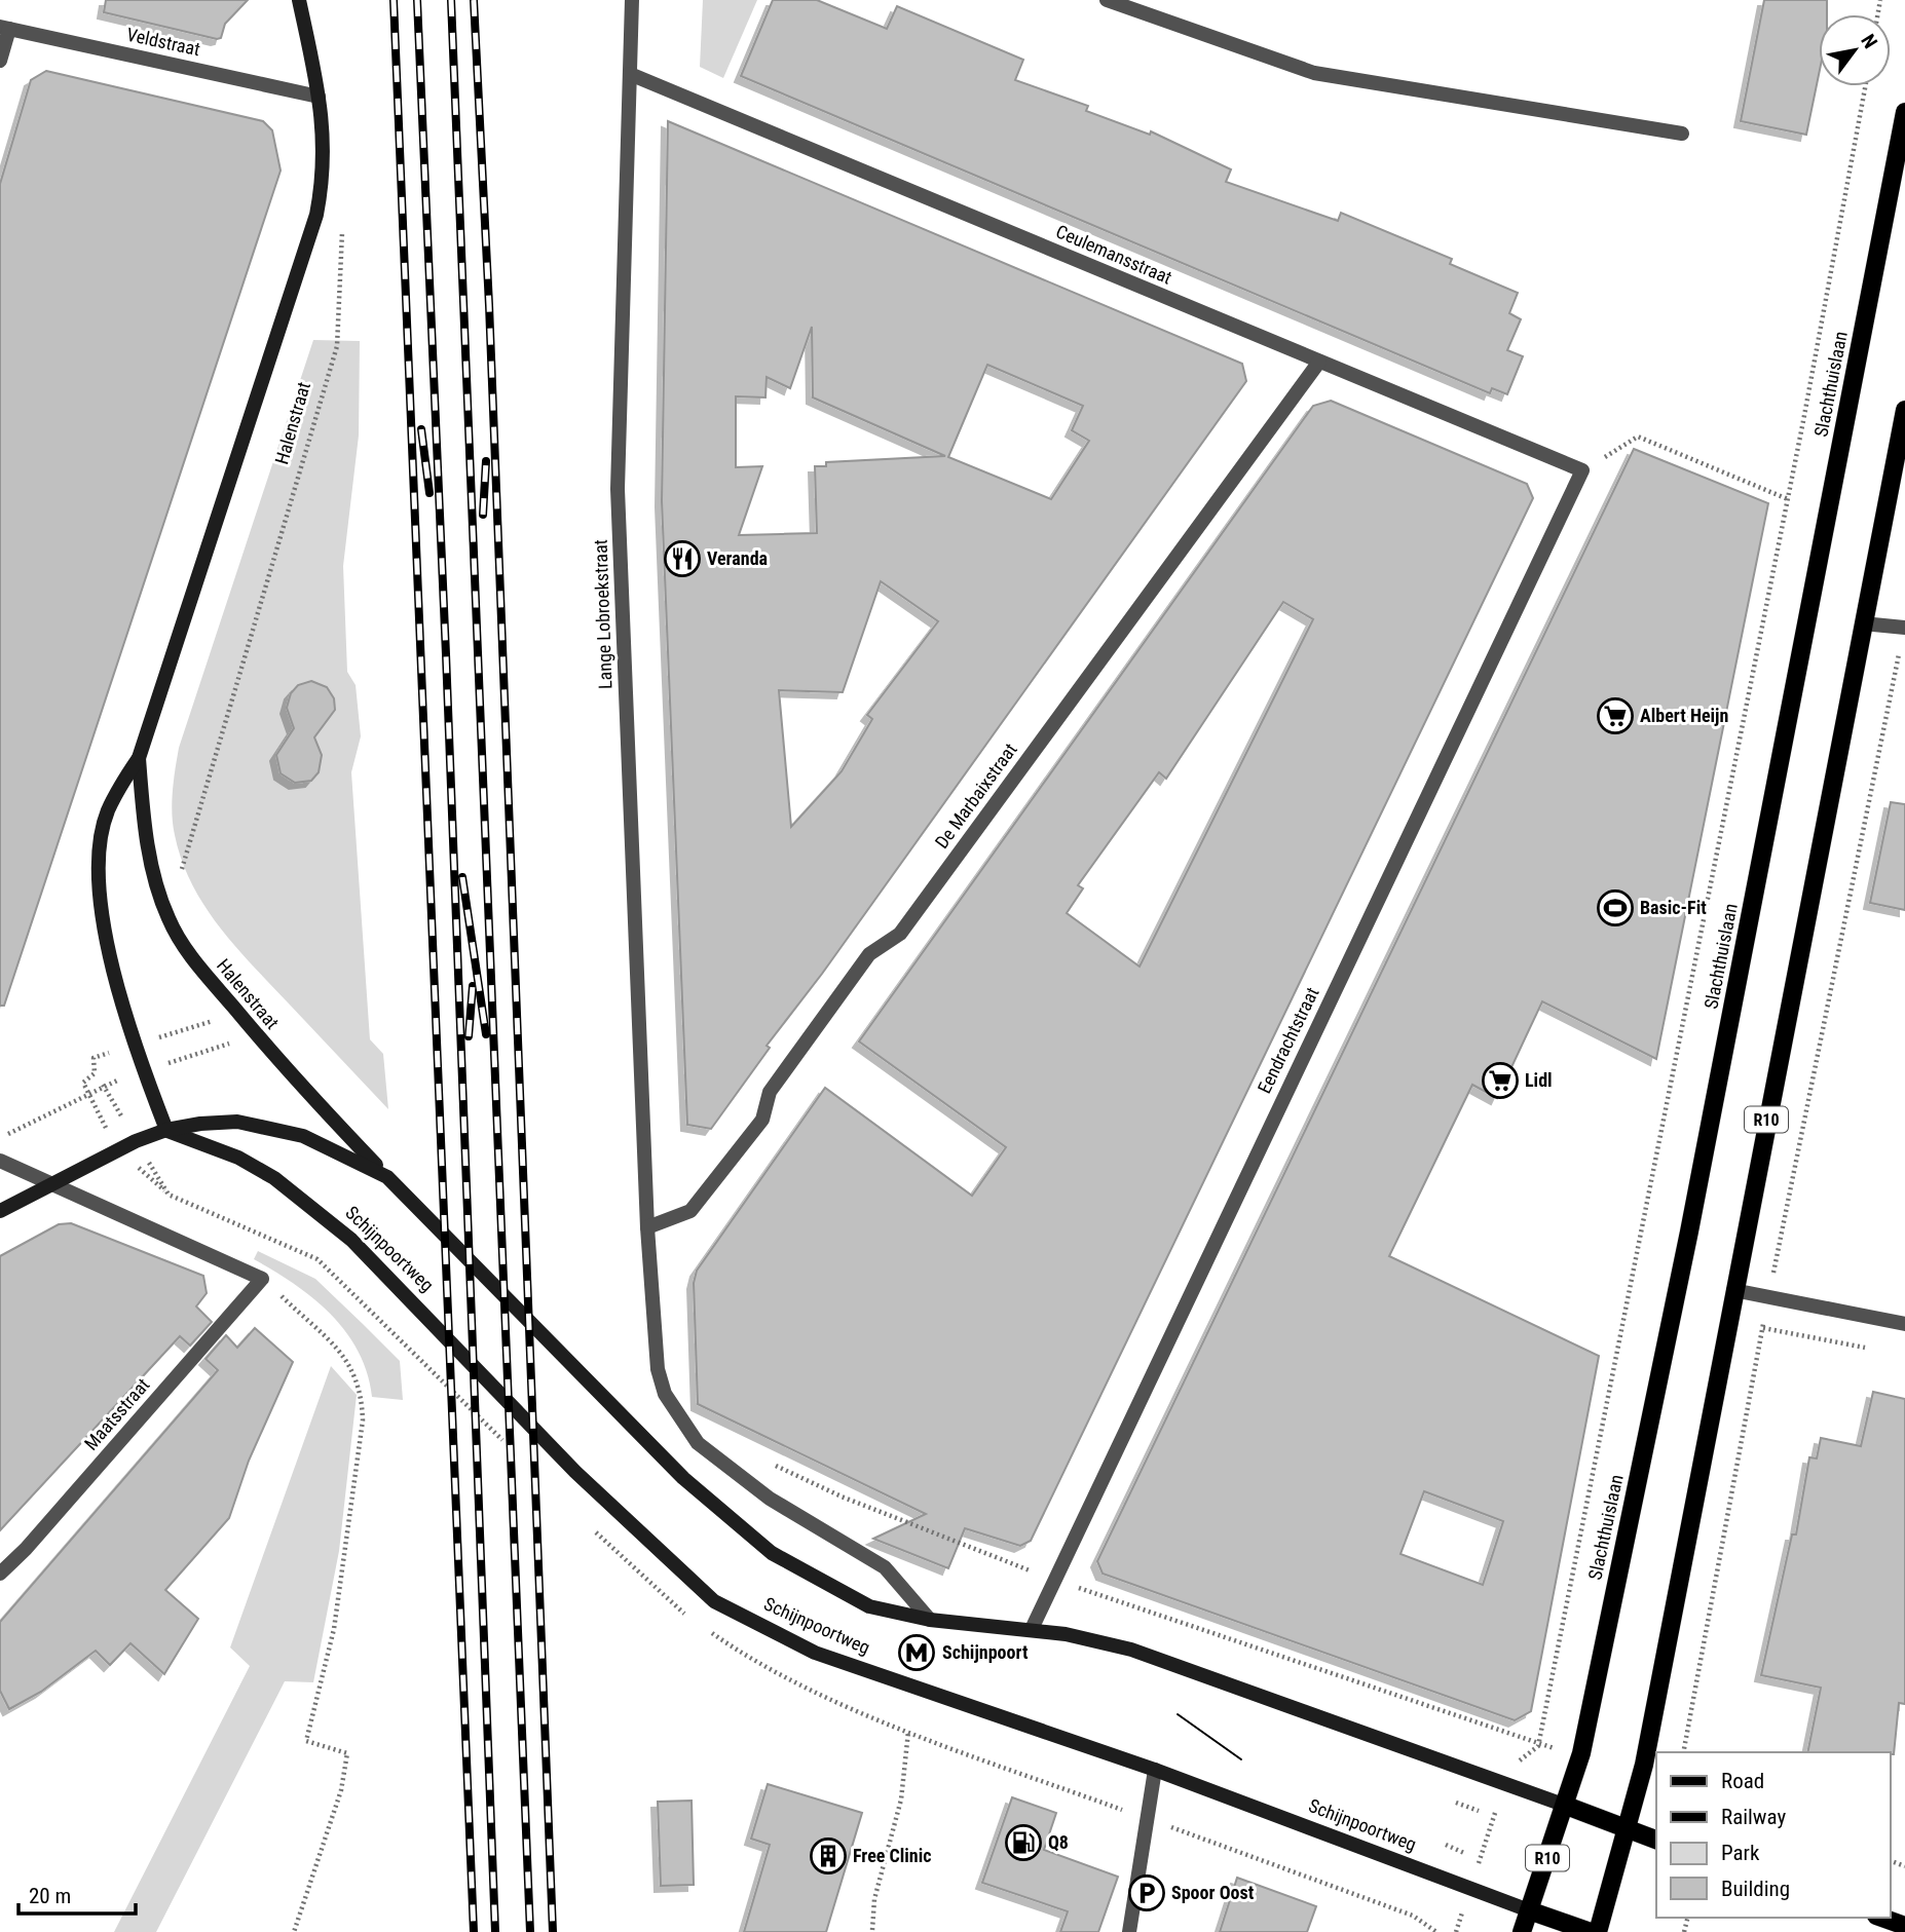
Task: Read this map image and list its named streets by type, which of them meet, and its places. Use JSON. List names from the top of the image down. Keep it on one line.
{"streets":{"main road":["Slachthuislaan","R10","Schijnpoortweg"],"street":["Veldstraat","Ceulemansstraat","Halenstraat","Lange Lobroekstraat","De Marbaixstraat","Eendrachtstraat","Maatsstraat"]},"crossings":[["Veldstraat","Halenstraat"],["Ceulemansstraat","Lange Lobroekstraat"],["Ceulemansstraat","De Marbaixstraat"],["Ceulemansstraat","Eendrachtstraat"],["Slachthuislaan","R10"],["Halenstraat","Schijnpoortweg"],["Lange Lobroekstraat","De Marbaixstraat"],["R10","Schijnpoortweg"]],"places":{"restaurant":["Veranda"],"supermarket":["Albert Heijn","Lidl"],"sports":["Basic-Fit"],"metro station":["Schijnpoort"],"fuel station":["Q8"],"building":["Free Clinic"],"parking":["Spoor Oost"]},"legend":["Road","Railway","Park","Building"],"scale_bar":"20 m","north":"top right"}
